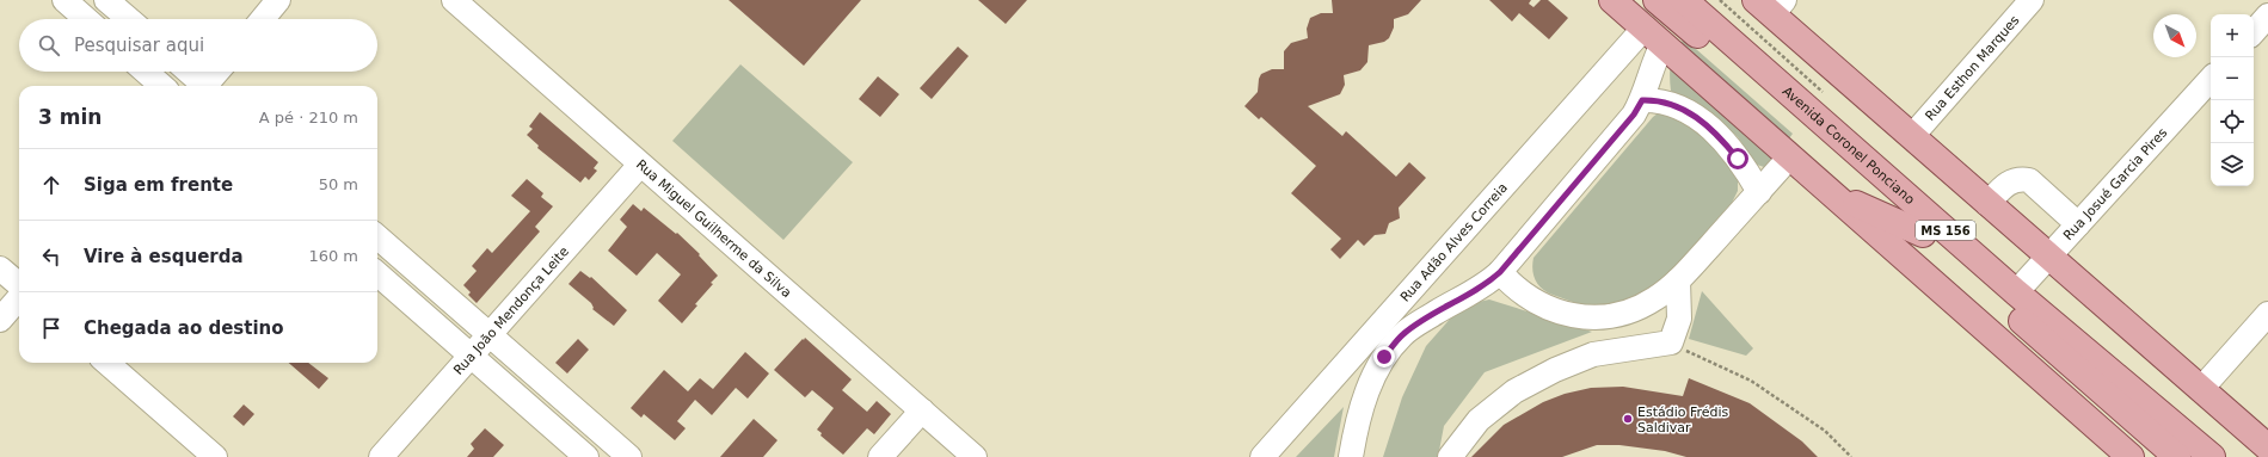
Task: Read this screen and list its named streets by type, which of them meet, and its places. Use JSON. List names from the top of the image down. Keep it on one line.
{"streets":{"main road":["Avenida Coronel Ponciano","MS 156"],"street":["Rua Esthon Marques","Rua Josué Garcia Pires","Rua Miguel Guilherme da Silva","Rua Adão Alves Correia","Rua João Mendonça Leite"]},"crossings":[["Avenida Coronel Ponciano","Rua Josué Garcia Pires"],["Rua Miguel Guilherme da Silva","Rua João Mendonça Leite"]],"places":["Estádio Frédis Saldivar"],"north":"bottom right","page":{"map_buttons":["+","−"],"search":"Pesquisar aqui","heading":["3 min","A pé · 210 m"],"list":[["Siga em frente","50 m"],["Vire à esquerda","160 m"],"Chegada ao destino"]}}
